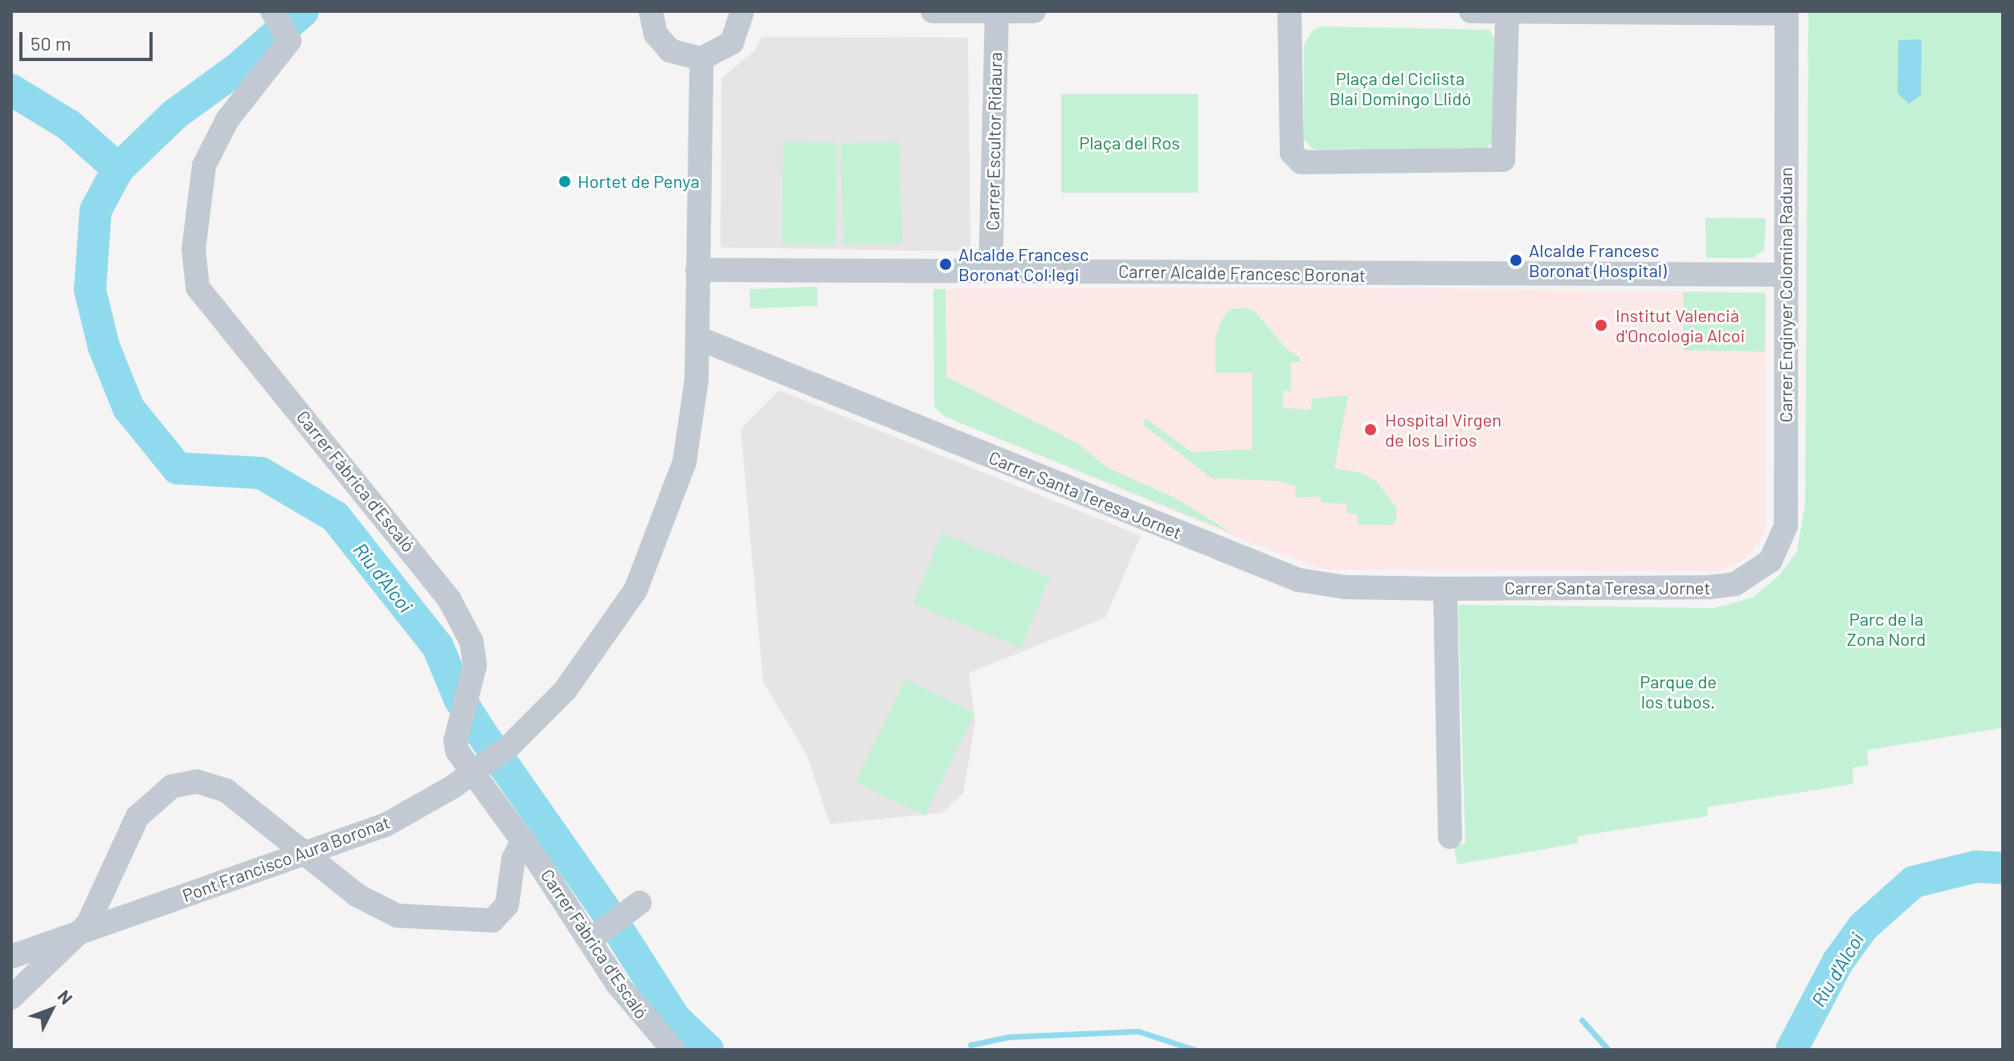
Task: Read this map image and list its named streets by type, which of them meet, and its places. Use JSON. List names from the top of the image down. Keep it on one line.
{"streets":{"street":["Carrer Escultor Ridaura","Carrer Alcalde Francesc Boronat","Carrer Enginyer Colomina Raduan","Carrer Fàbrica d'Escaló","Carrer Santa Teresa Jornet","Pont Francisco Aura Boronat"]},"crossings":[["Carrer Escultor Ridaura","Carrer Alcalde Francesc Boronat"],["Carrer Alcalde Francesc Boronat","Carrer Enginyer Colomina Raduan"],["Carrer Enginyer Colomina Raduan","Carrer Santa Teresa Jornet"],["Carrer Santa Teresa Jornet","Pont Francisco Aura Boronat"]],"water":["Riu d'Alcoi"],"parks":["Plaça del Ciclista Blai Domingo Llidó","Plaça del Ros","Parc de la Zona Nord","Parque de los tubos."],"places":["Hortet de Penya","Alcalde Francesc Boronat (Hospital)","Alcalde Francesc Boronat Col·legi","Institut Valencià d'Oncologia Alcoi","Hospital Virgen de los Lirios"],"scale_bar":"50 m","north":"top right"}
